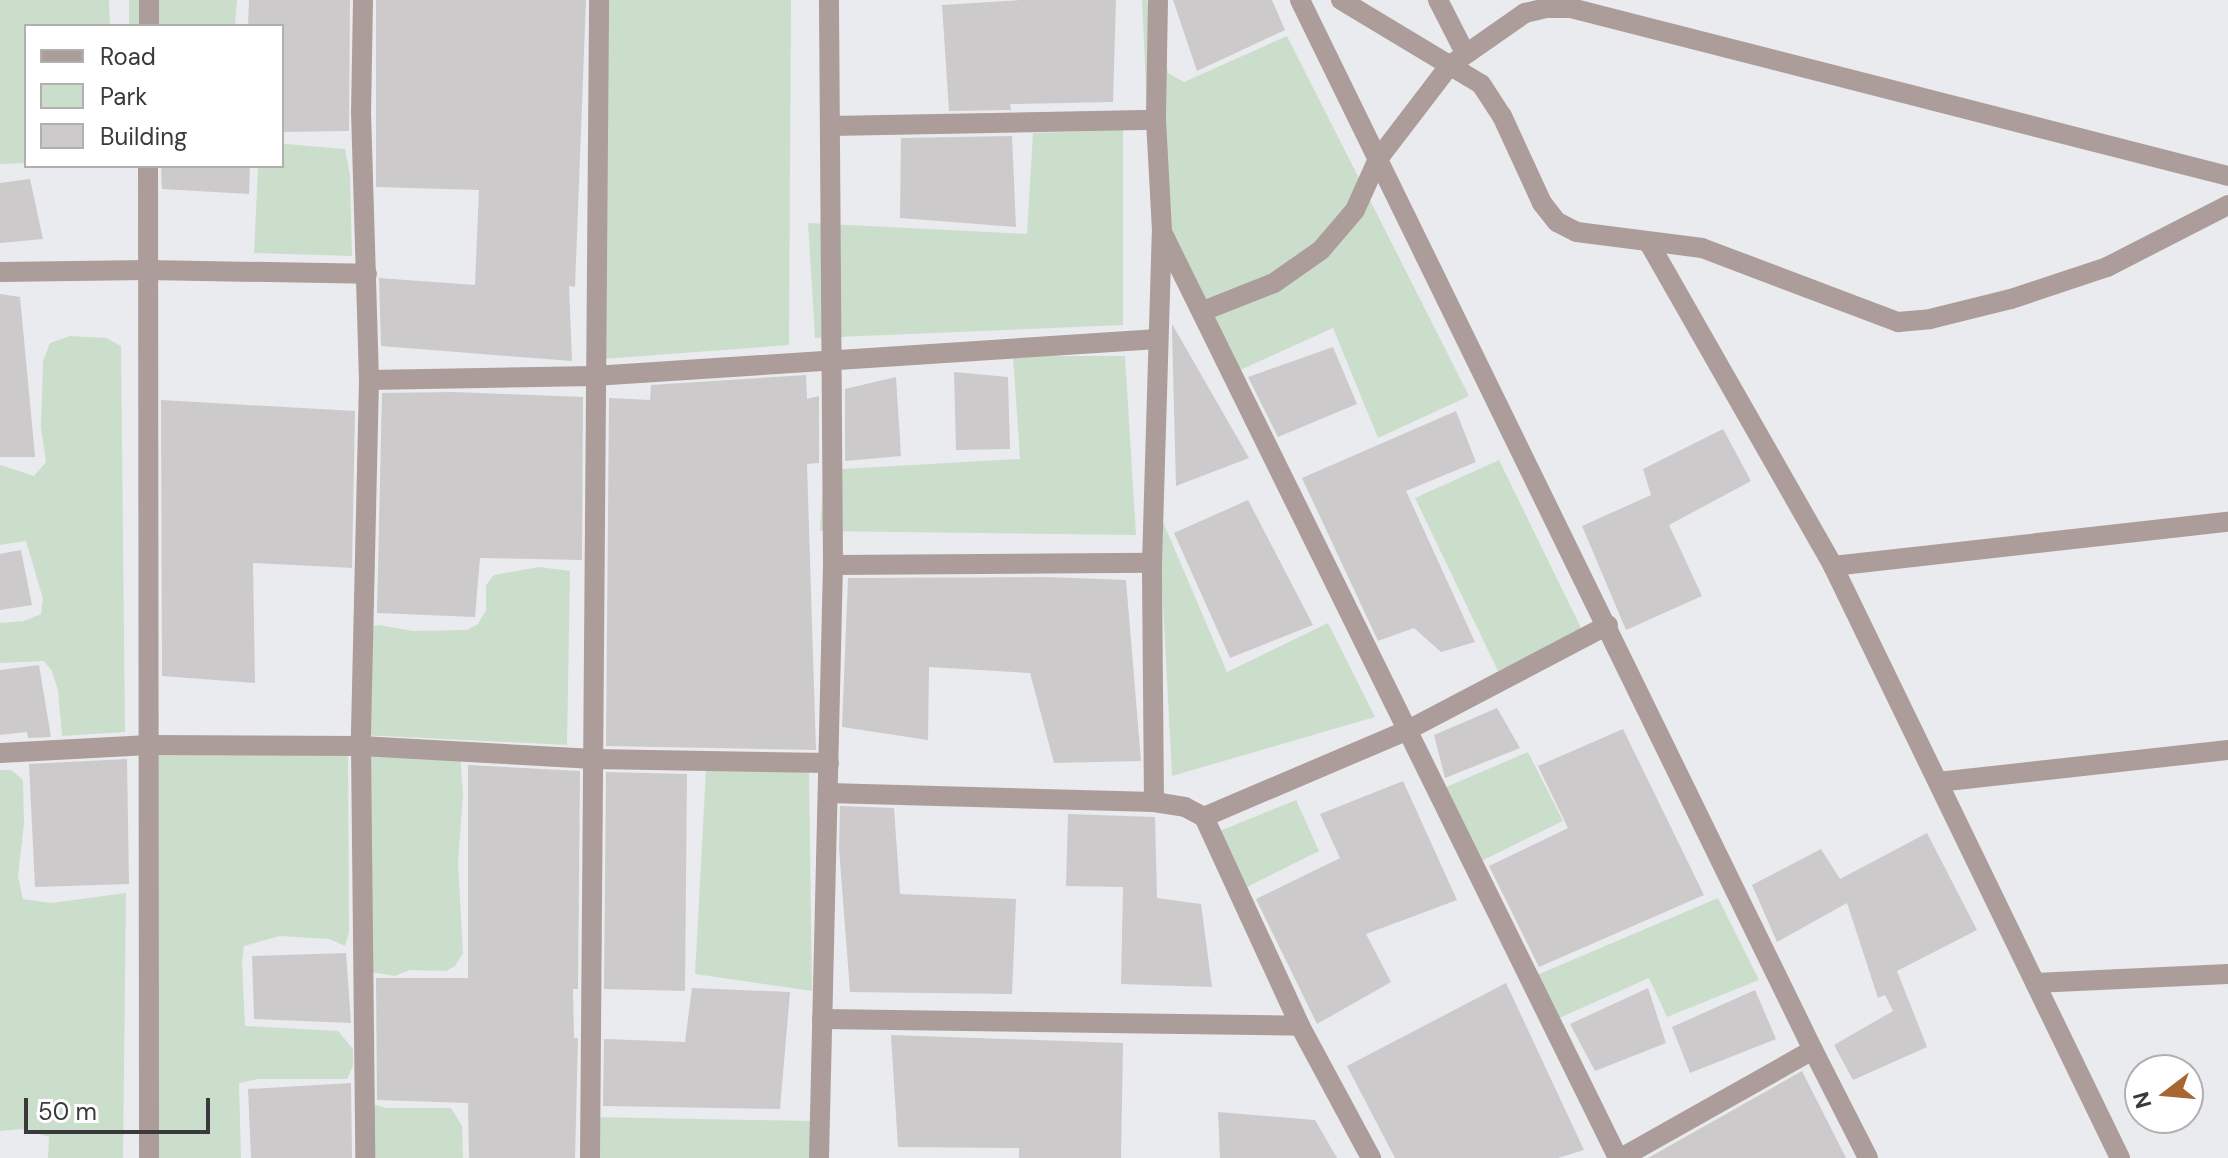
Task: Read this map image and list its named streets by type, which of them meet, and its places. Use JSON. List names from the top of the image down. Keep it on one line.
{"legend":["Road","Park","Building"],"scale_bar":"50 m","north":"left"}
